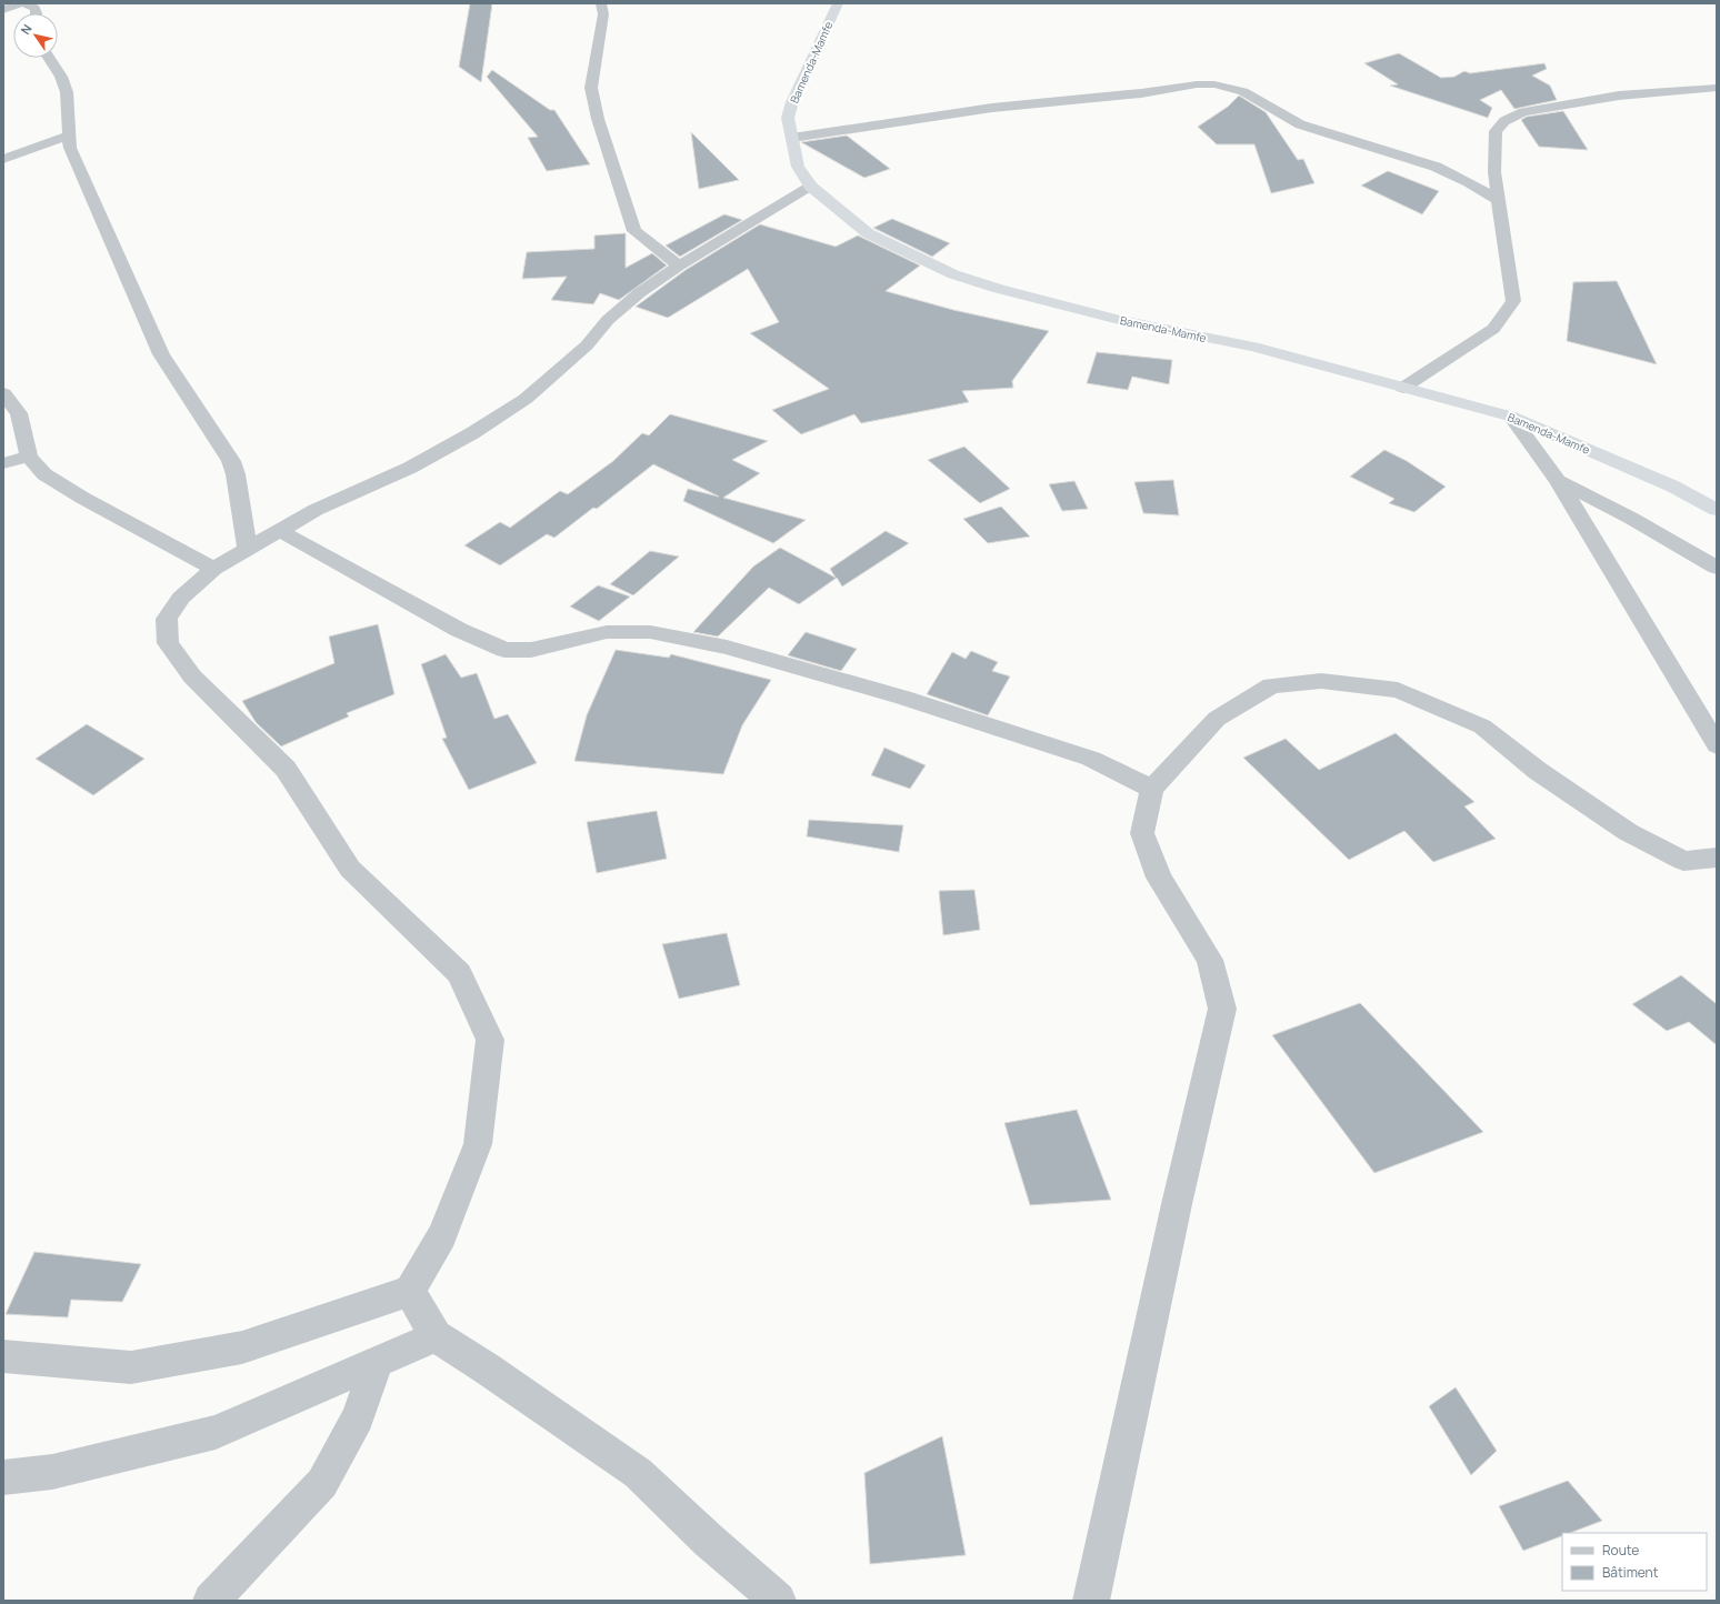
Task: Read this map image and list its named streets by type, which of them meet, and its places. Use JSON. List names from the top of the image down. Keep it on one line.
{"streets":{"highway":["Bamenda-Mamfe"]},"legend":["Route","Bâtiment"],"north":"top left"}
